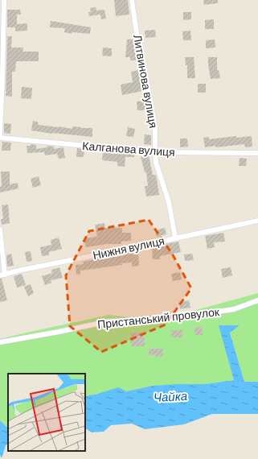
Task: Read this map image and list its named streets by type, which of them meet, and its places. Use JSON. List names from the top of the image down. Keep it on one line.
{"streets":{"street":["Литвинова вулиця","Калганова вулиця","Нижня вулиця","Пристанський провулок"]},"crossings":[["Литвинова вулиця","Калганова вулиця"],["Литвинова вулиця","Нижня вулиця"]],"water":["Чайка"]}
